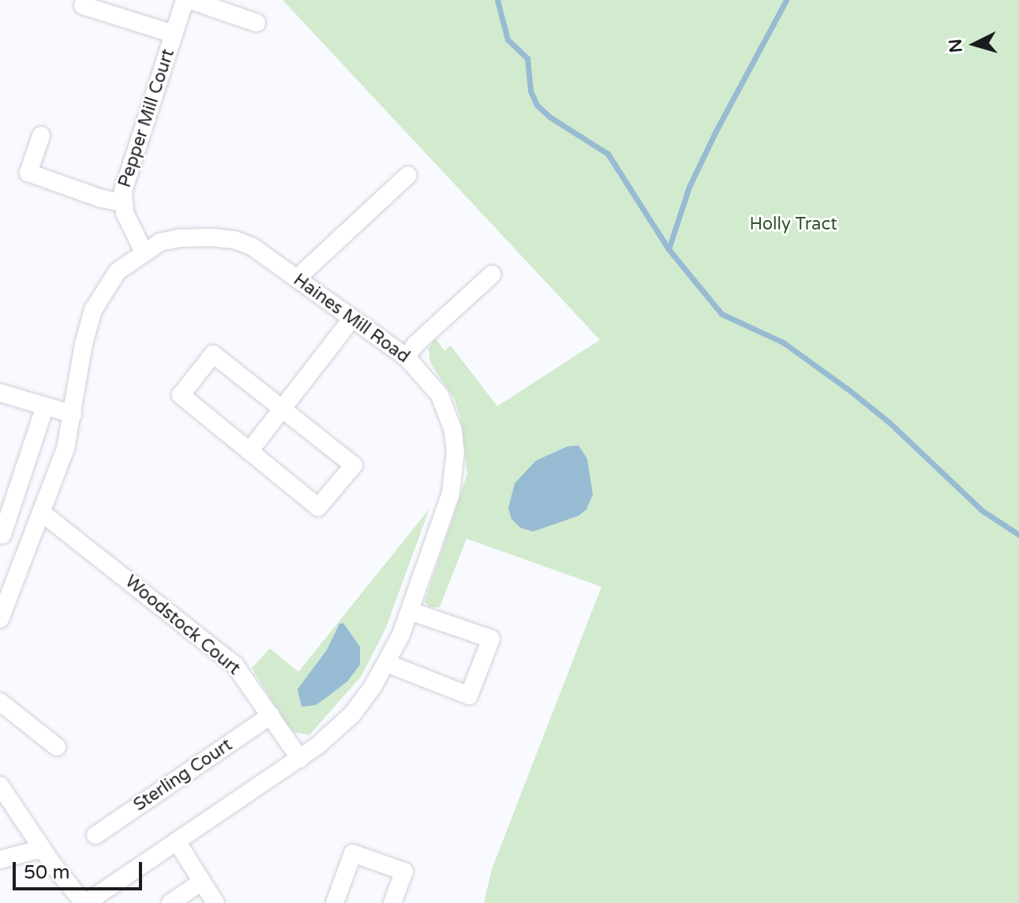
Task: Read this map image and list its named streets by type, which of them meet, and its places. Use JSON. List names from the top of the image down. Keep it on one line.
{"streets":{"street":["Pepper Mill Court","Haines Mill Road","Woodstock Court","Sterling Court"]},"crossings":[["Pepper Mill Court","Haines Mill Road"],["Haines Mill Road","Woodstock Court"],["Woodstock Court","Sterling Court"]],"parks":["Holly Tract"],"scale_bar":"50 m","north":"left"}
